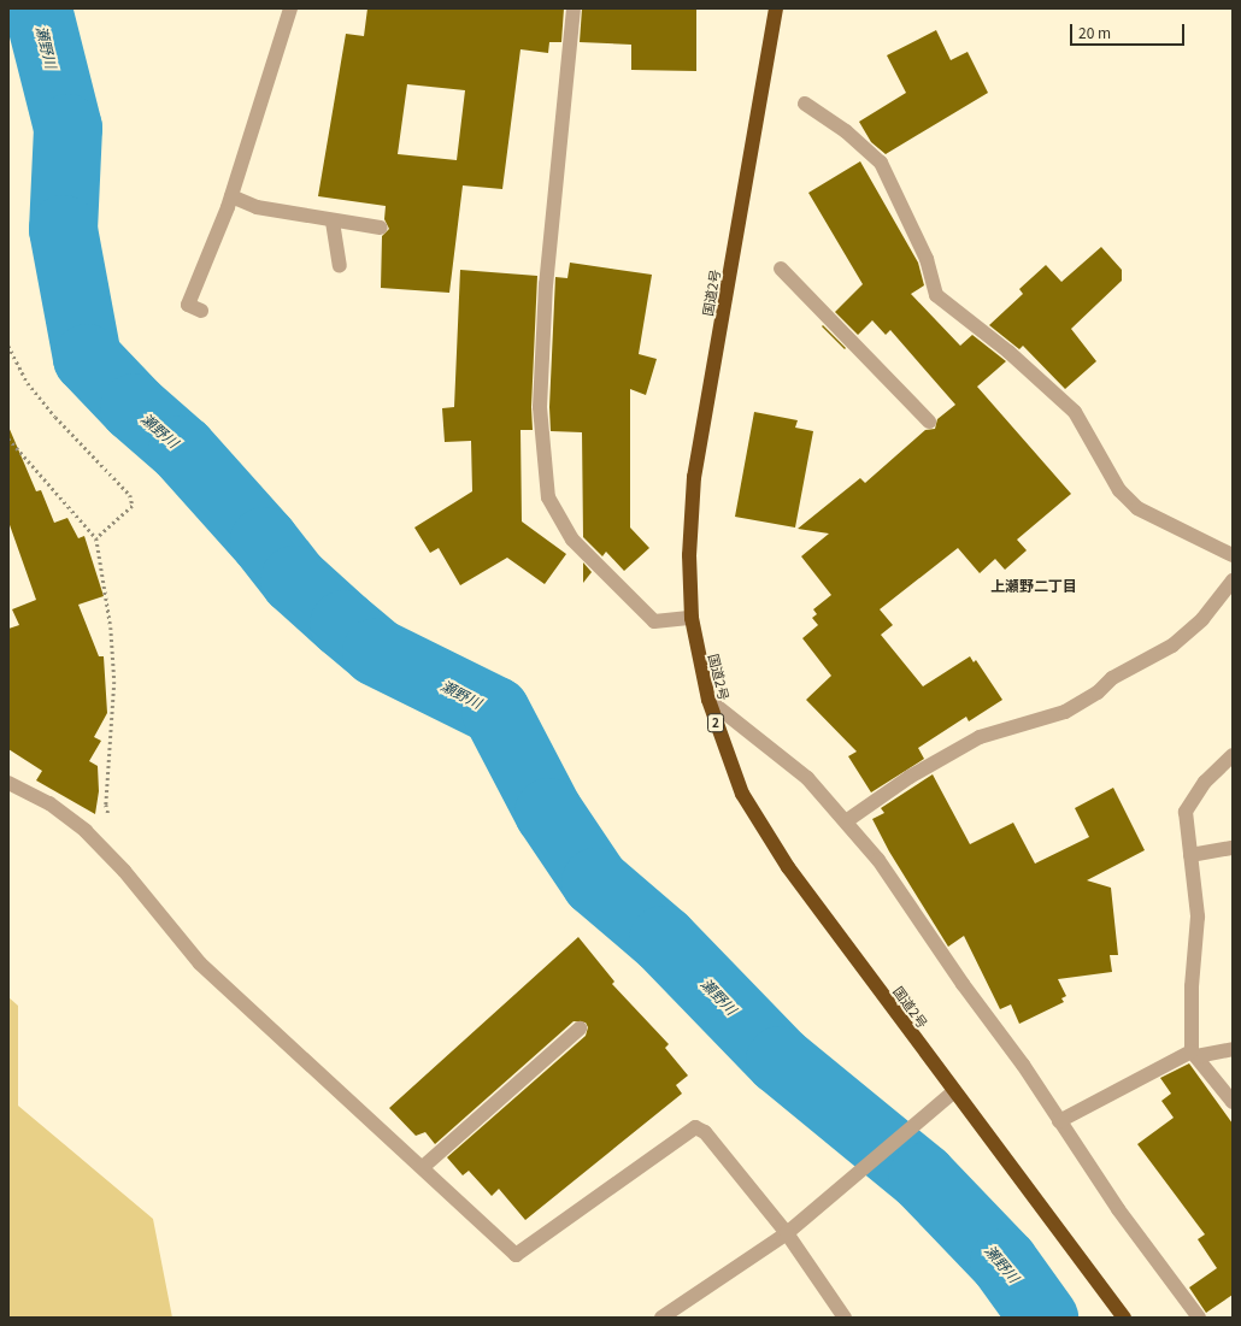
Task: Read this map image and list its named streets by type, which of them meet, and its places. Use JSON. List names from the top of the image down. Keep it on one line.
{"streets":{"highway":["国道2号","2"]},"districts":["上瀬野二丁目"],"water":["瀬野川"],"scale_bar":"20 m"}
